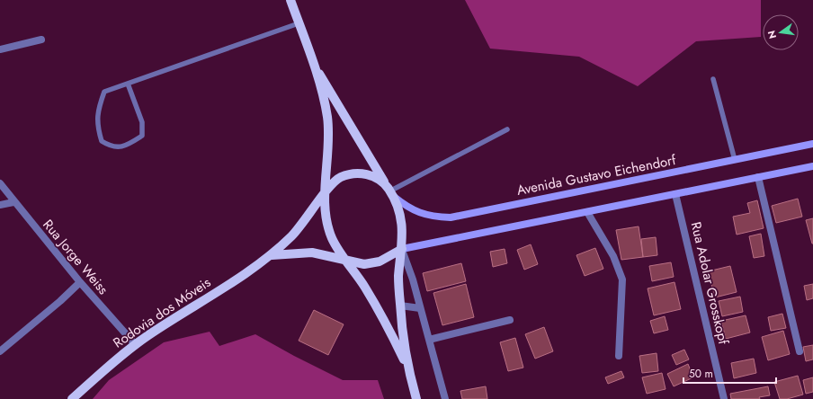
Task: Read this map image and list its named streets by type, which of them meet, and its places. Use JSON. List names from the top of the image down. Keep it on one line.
{"streets":{"main road":["Rodovia dos Móveis"],"street":["Avenida Gustavo Eichendorf","Rua Jorge Weiss","Rua Adolar Grosskopf"]},"crossings":[["Avenida Gustavo Eichendorf","Rodovia dos Móveis"],["Rua Jorge Weiss","Rodovia dos Móveis"]],"scale_bar":"50 m","north":"left"}
